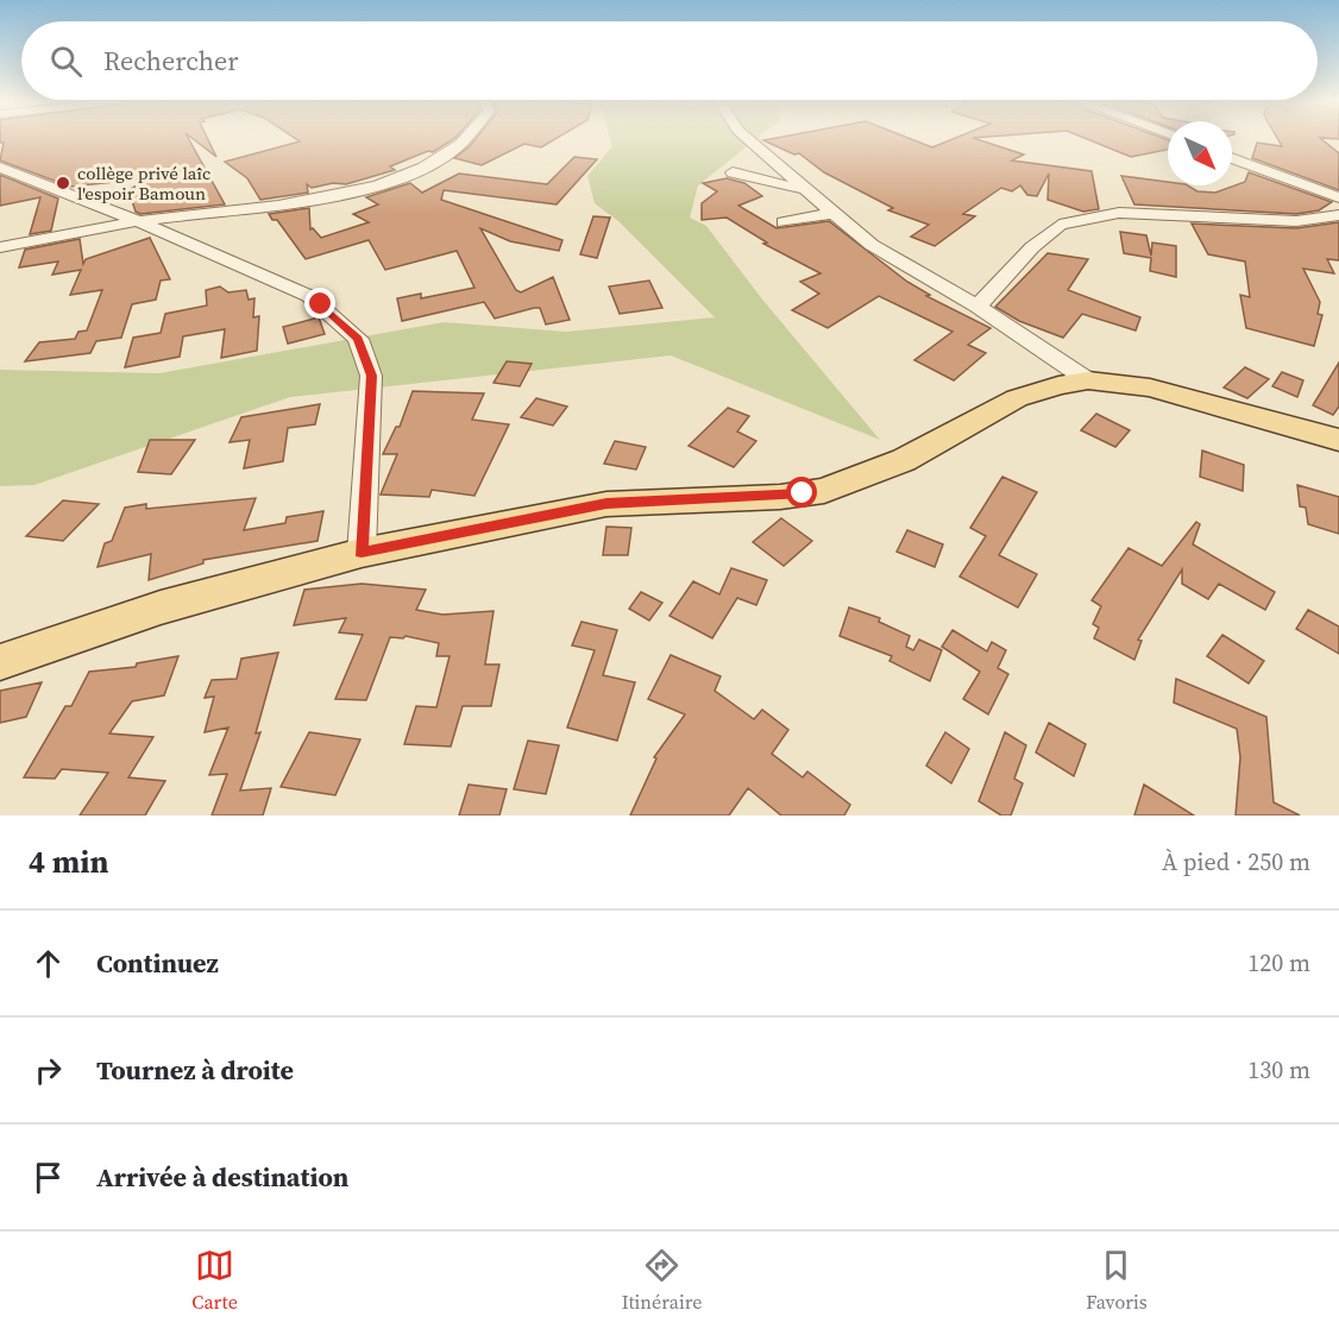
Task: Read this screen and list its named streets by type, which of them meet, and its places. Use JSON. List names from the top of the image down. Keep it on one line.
{"places":["collège privé laîc l'espoir Bamoun"],"north":"bottom right","page":{"search":"Rechercher","heading":["4 min","À pied · 250 m"],"list":[["Continuez","120 m"],["Tournez à droite","130 m"],"Arrivée à destination"],"nav":["Carte","Itinéraire","Favoris"]}}
